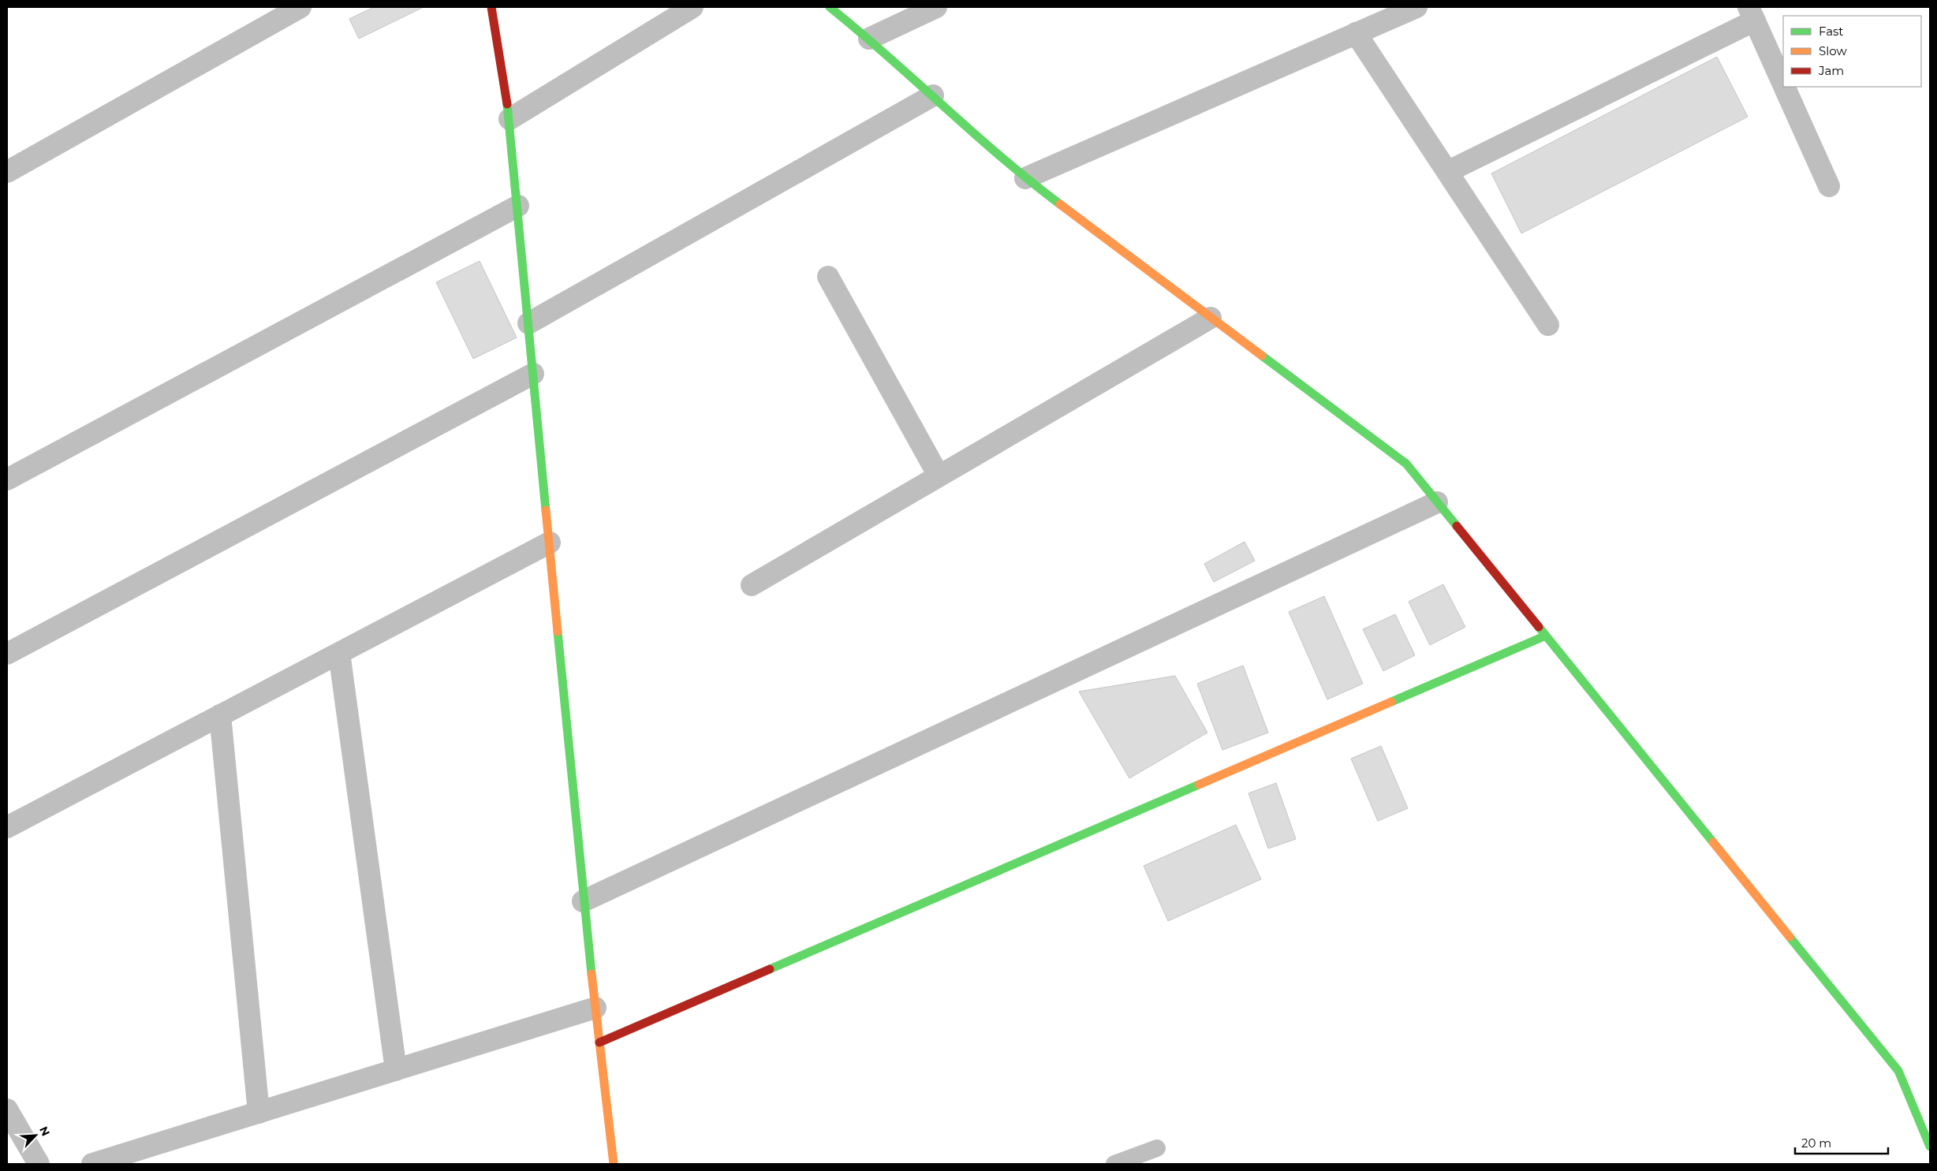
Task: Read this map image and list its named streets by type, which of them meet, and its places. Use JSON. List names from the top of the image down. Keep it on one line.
{"legend":["Fast","Slow","Jam"],"scale_bar":"20 m","north":"top right"}
